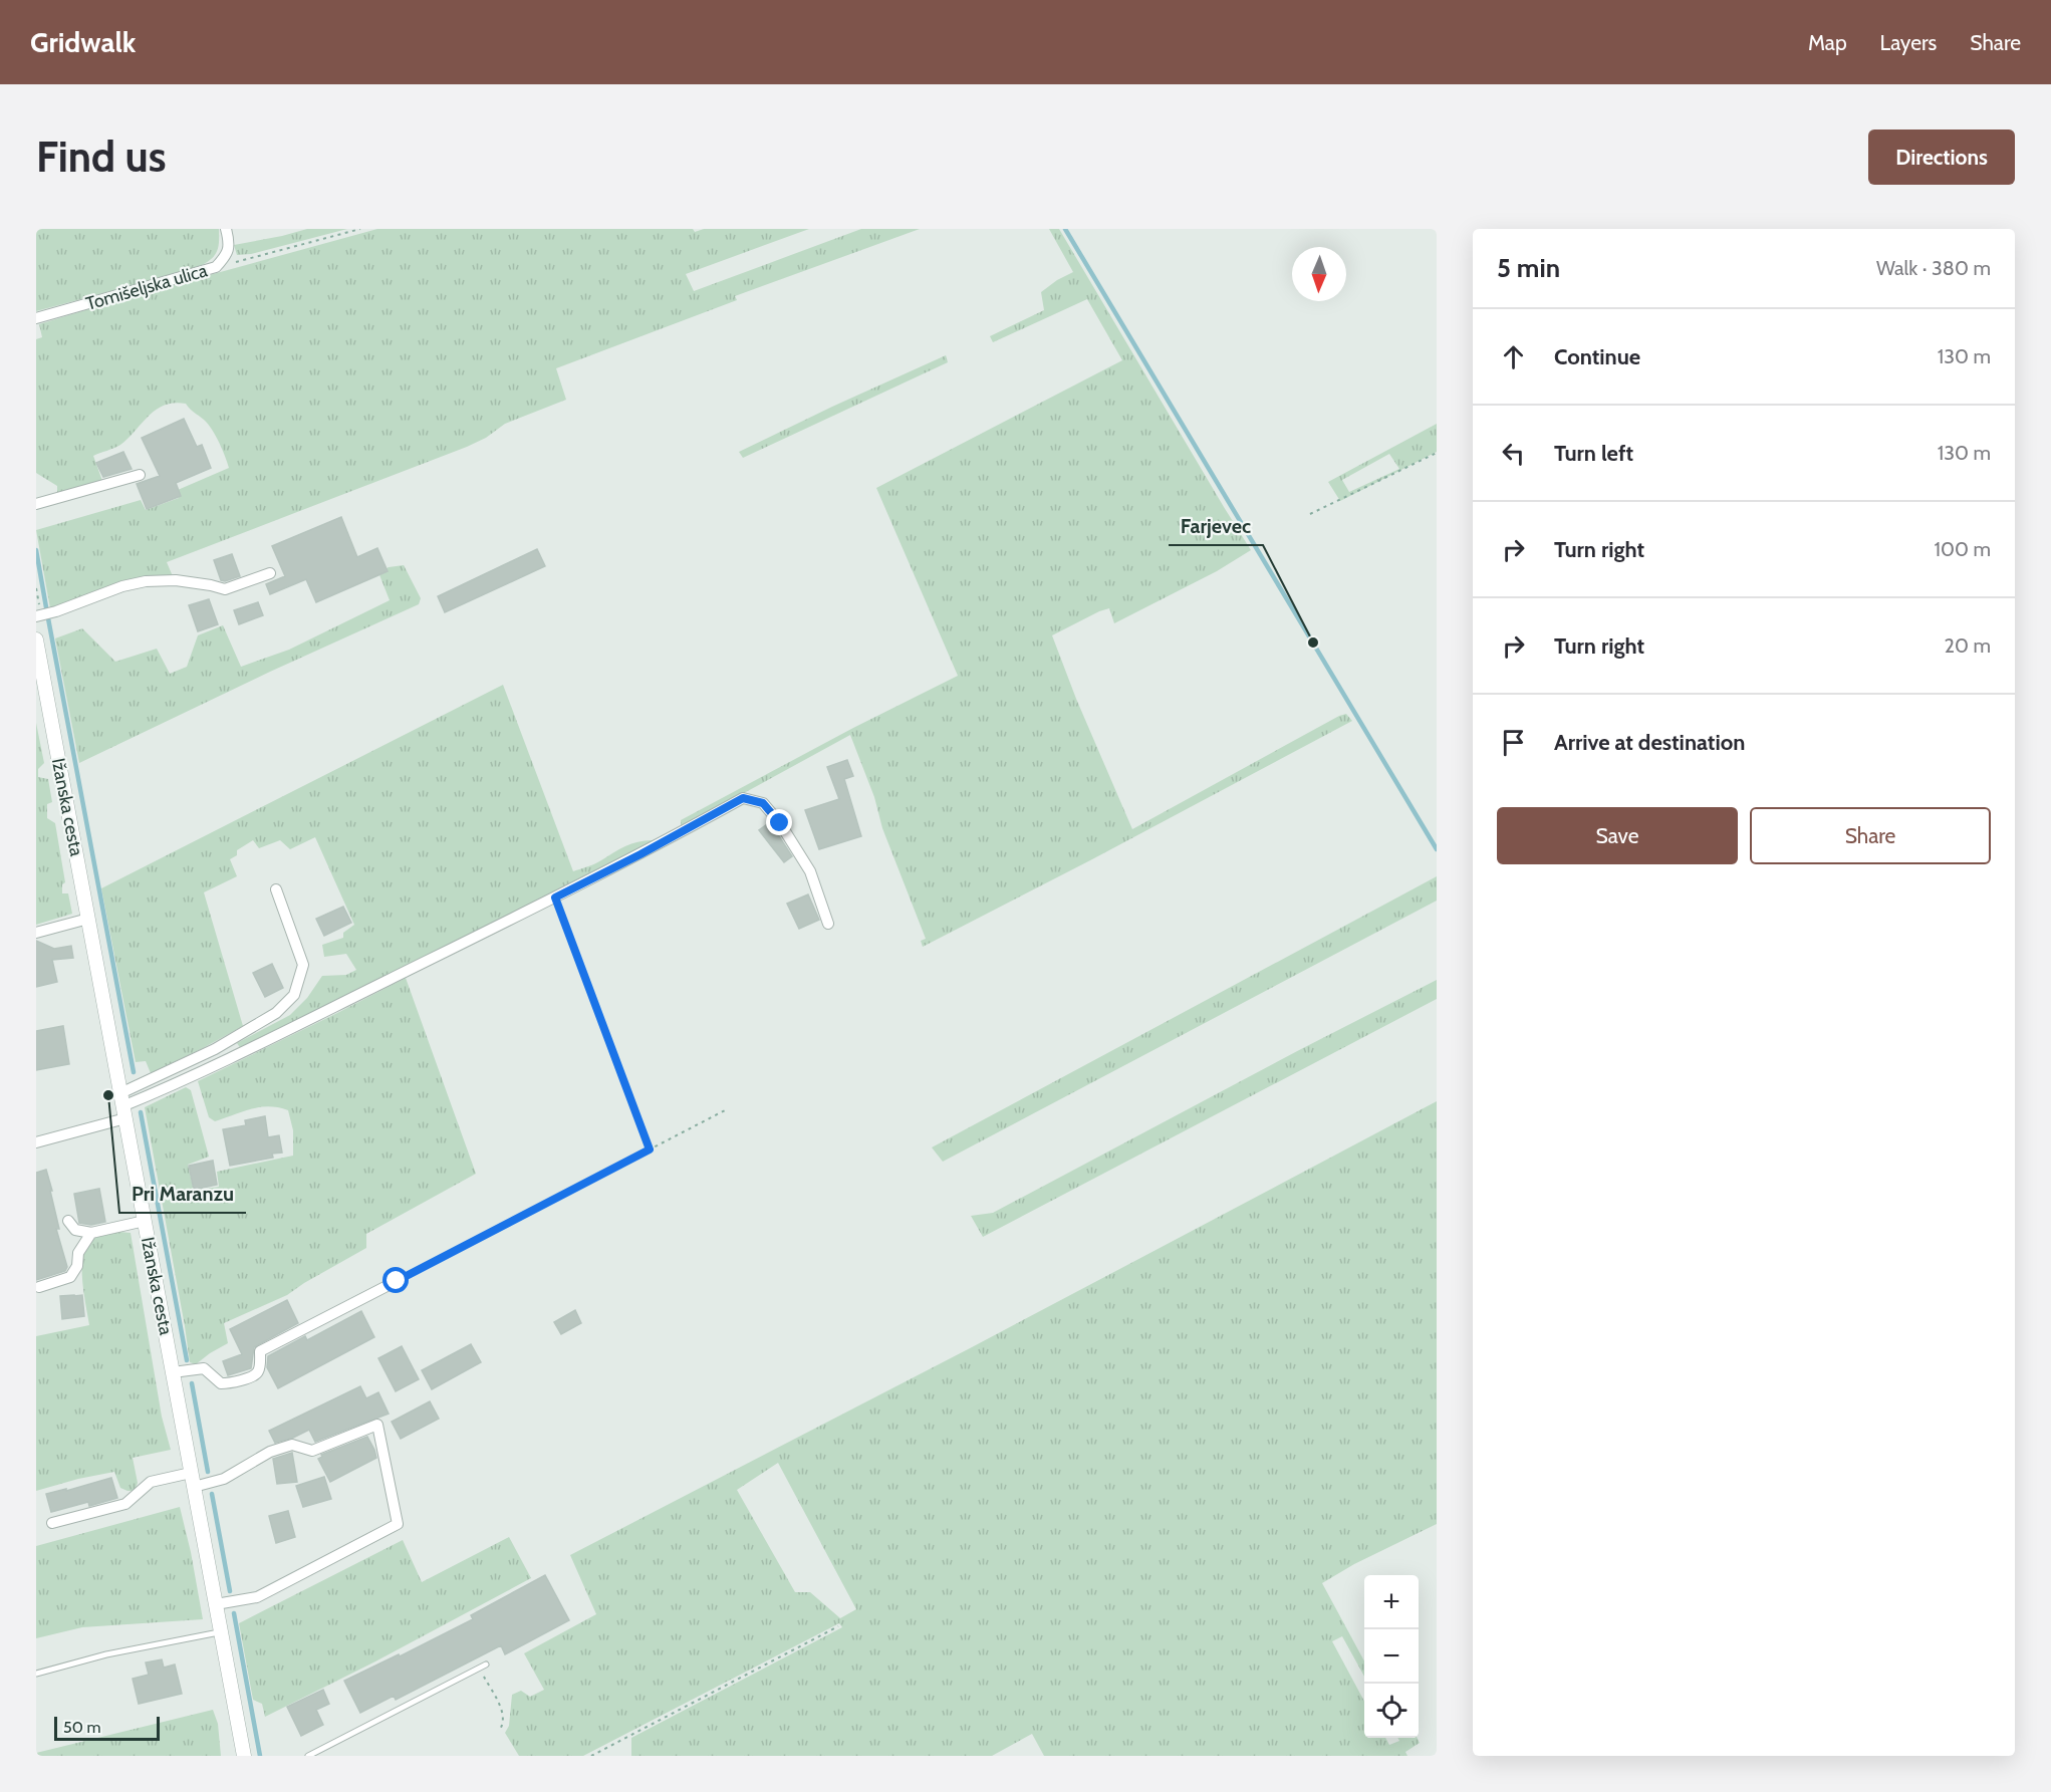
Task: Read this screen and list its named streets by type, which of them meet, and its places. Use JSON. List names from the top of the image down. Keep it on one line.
{"streets":{"street":["Tomišeljska ulica","Ižanska cesta"]},"places":["Farjevec","Pri Maranzu"],"scale_bar":"50 m","north":"bottom","page":{"header":"Gridwalk","nav":["Map","Layers","Share"],"buttons":["Directions",["Save","Share"]],"title":"Find us","heading":["5 min","Walk · 380 m"],"list":[["Continue","130 m"],["Turn left","130 m"],["Turn right","100 m"],["Turn right","20 m"],"Arrive at destination"],"map_buttons":["+","−"],"scale":"50 m"}}
